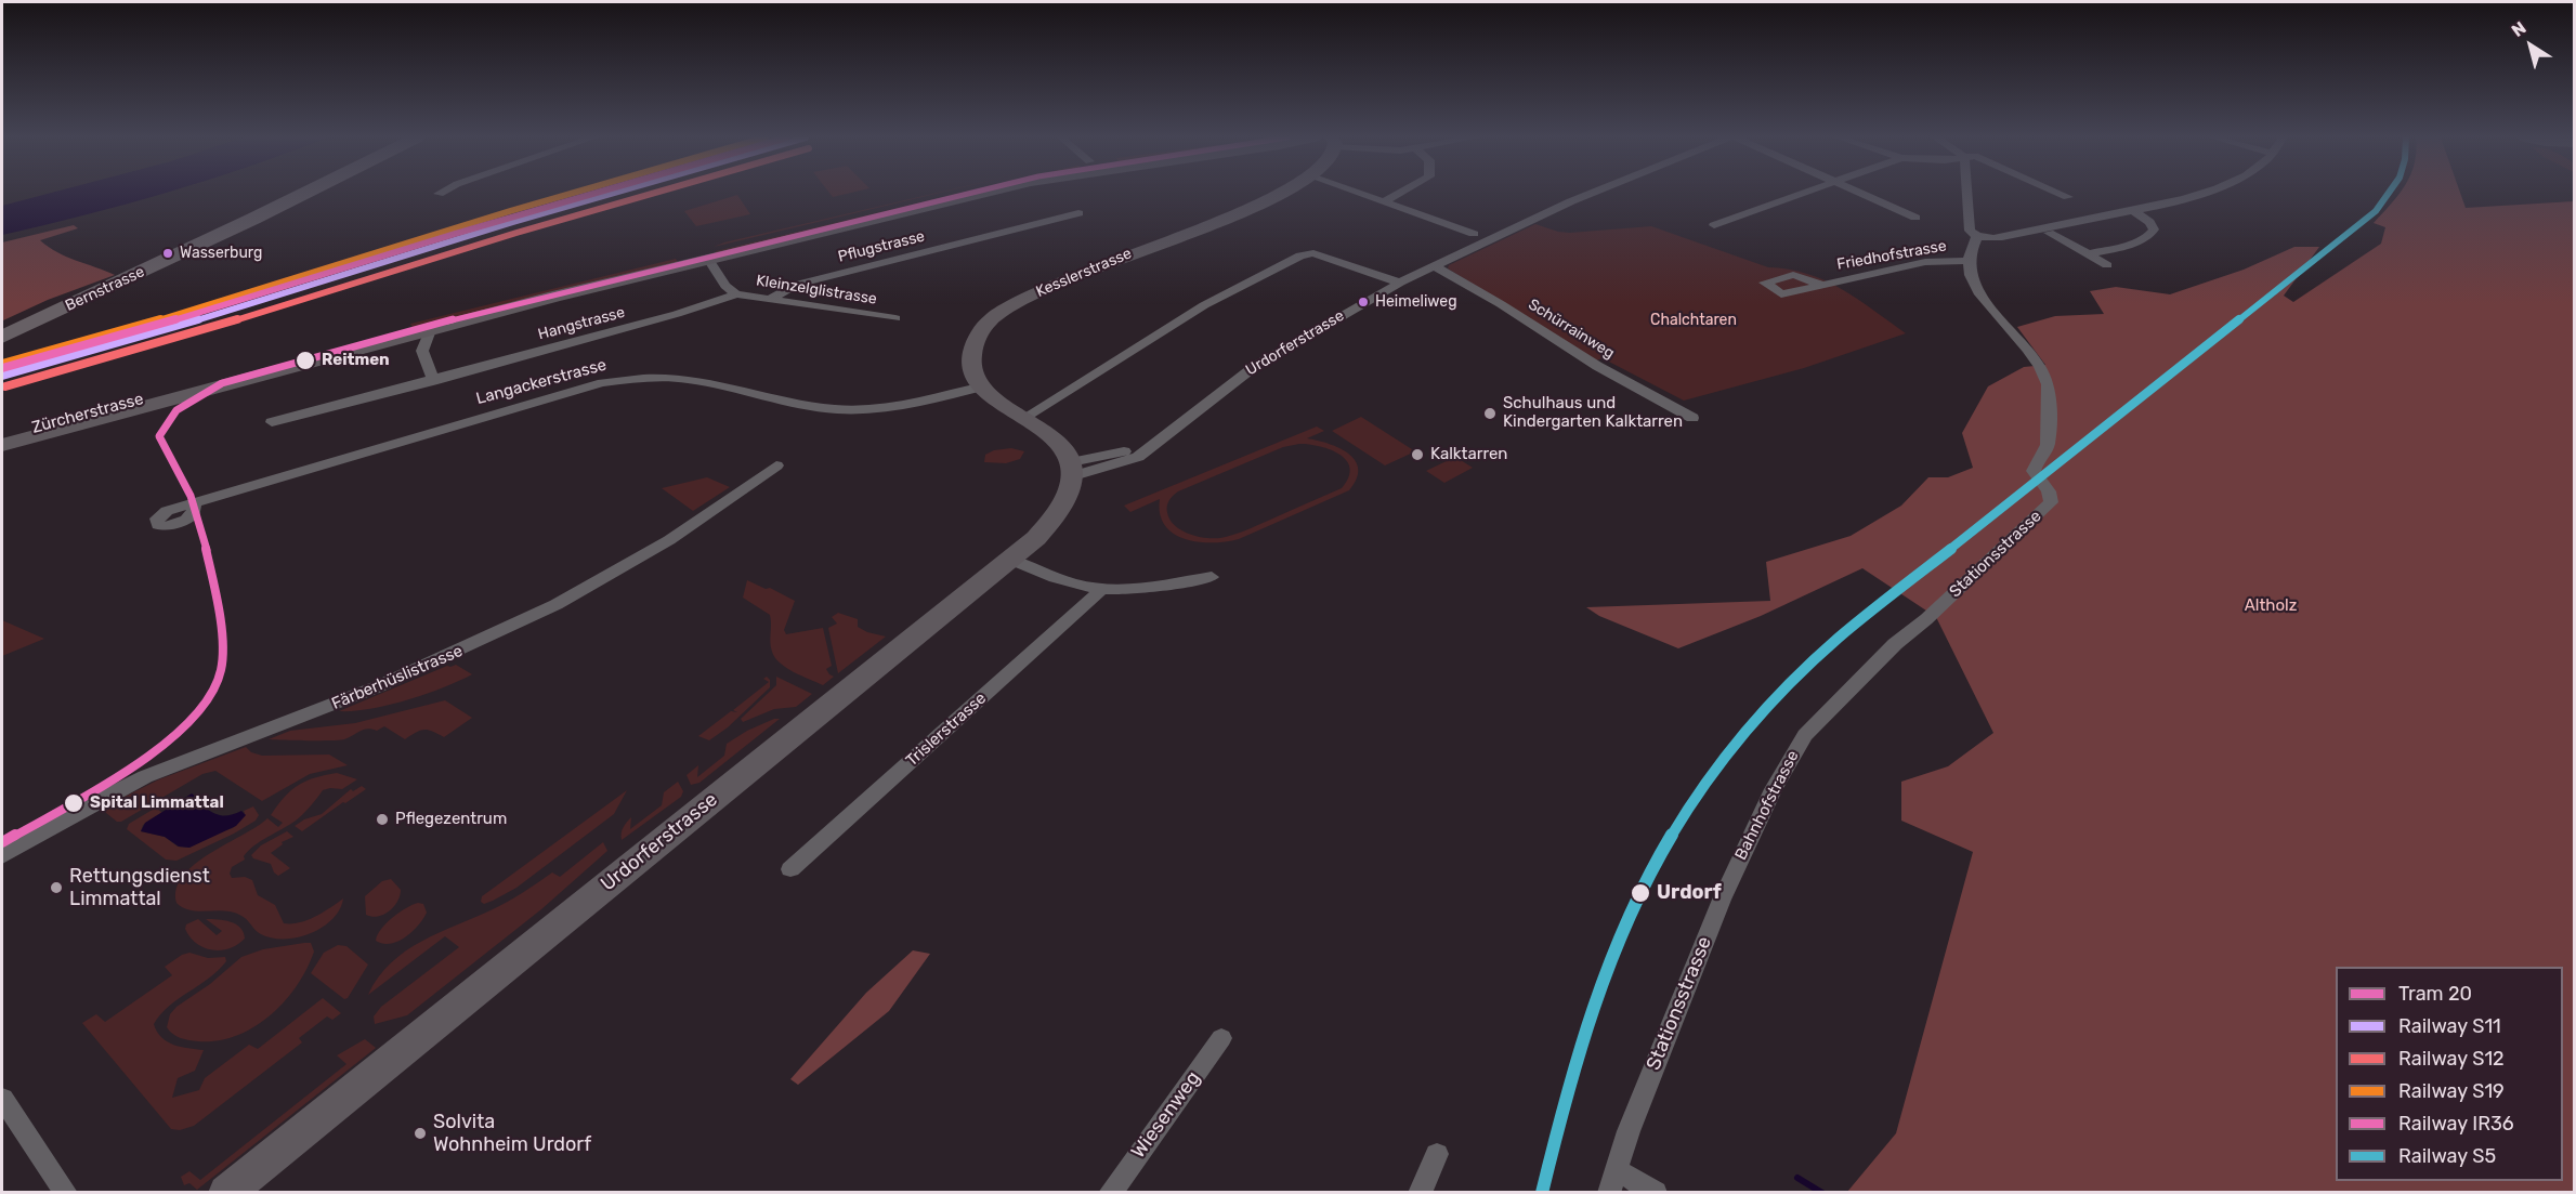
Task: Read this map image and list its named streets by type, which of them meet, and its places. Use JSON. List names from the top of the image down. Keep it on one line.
{"streets":{"main road":["Kesslerstrasse","Bernstrasse","Urdorferstrasse","Zürcherstrasse"],"street":["Pflugstrasse","Friedhofstrasse","Kleinzelglistrasse","Hangstrasse","Schürrainweg","Langackerstrasse","Stationsstrasse","Färberhüslistrasse","Trislerstrasse","Bahnhofstrasse","Wiesenweg"]},"crossings":[["Pflugstrasse","Kleinzelglistrasse"],["Friedhofstrasse","Stationsstrasse"],["Kesslerstrasse","Langackerstrasse"],["Kleinzelglistrasse","Hangstrasse"],["Schürrainweg","Urdorferstrasse"],["Stationsstrasse","Bahnhofstrasse"]],"parks":["Chalchtaren","Altholz"],"places":["Wasserburg","Heimeliweg","Reitmen","Schulhaus und Kindergarten Kalktarren","Kalktarren","Spital Limmattal","Pflegezentrum","Rettungsdienst Limmattal","Urdorf","Solvita Wohnheim Urdorf"],"lines":["tram line 20","rail line S11","rail line S12","rail line S19","rail line IR36","rail line S5"],"legend":["Tram 20","Railway S11","Railway S12","Railway S19","Railway IR36","Railway S5"],"north":"top left"}
